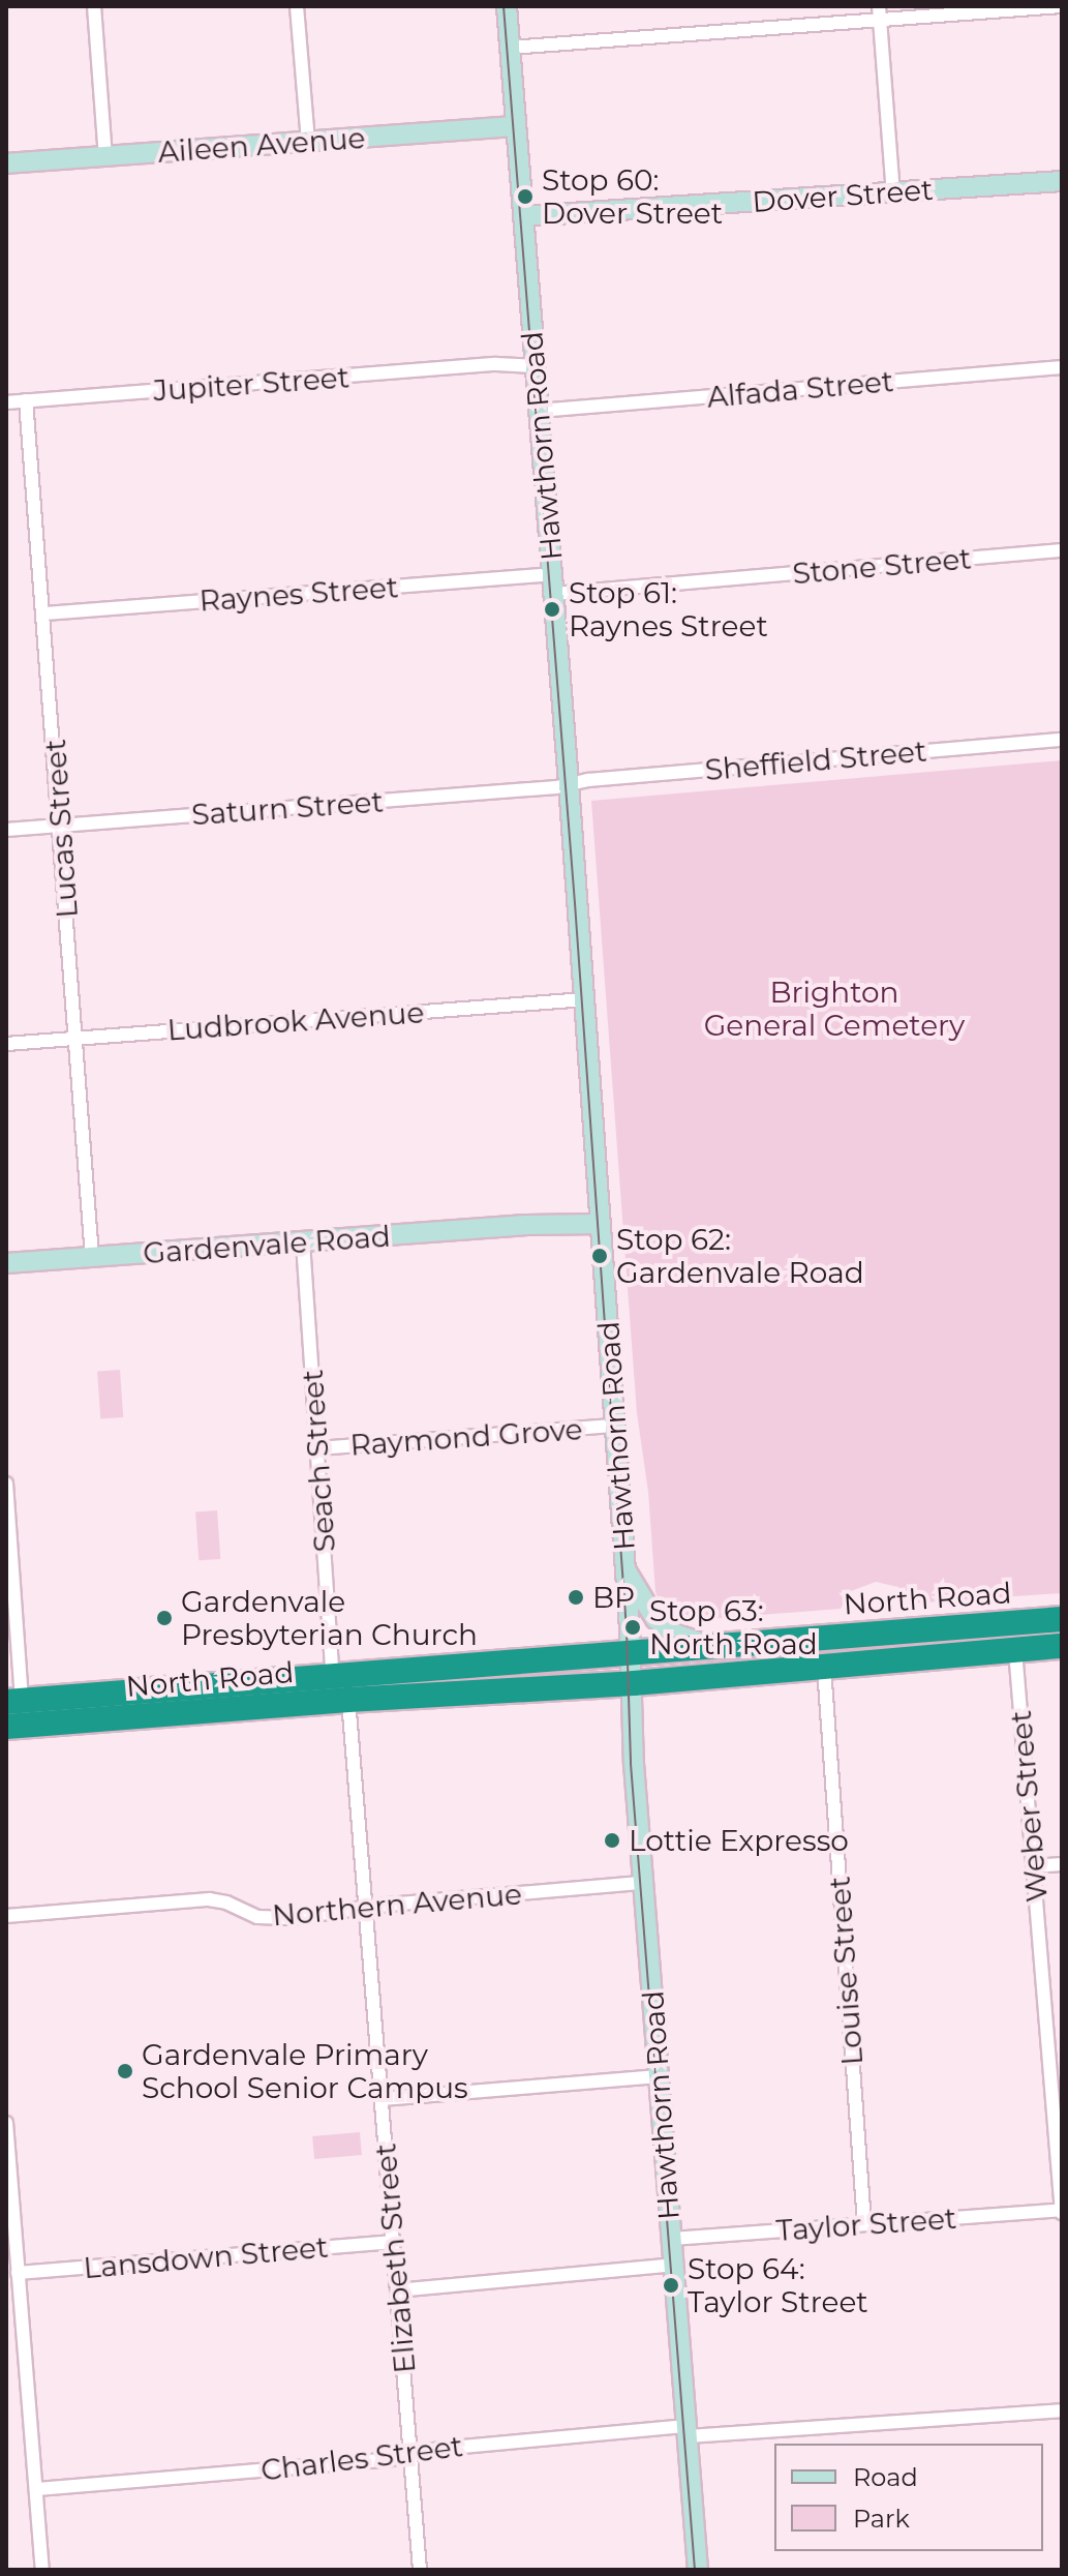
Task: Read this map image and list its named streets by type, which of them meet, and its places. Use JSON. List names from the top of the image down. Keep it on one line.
{"streets":{"highway":["North Road"],"main road":["Aileen Avenue","Dover Street","Hawthorn Road","Gardenvale Road"],"street":["Jupiter Street","Alfada Street","Stone Street","Raynes Street","Sheffield Street","Saturn Street","Lucas Street","Ludbrook Avenue","Raymond Grove","Seach Street","Weber Street","Northern Avenue","Louise Street","Taylor Street","Lansdown Street","Elizabeth Street","Charles Street"]},"crossings":[["Aileen Avenue","Hawthorn Road"],["Dover Street","Hawthorn Road"],["Jupiter Street","Hawthorn Road"],["Jupiter Street","Lucas Street"],["Alfada Street","Hawthorn Road"],["Hawthorn Road","Stone Street"],["Hawthorn Road","Raynes Street"],["Hawthorn Road","Sheffield Street"],["Hawthorn Road","Saturn Street"],["Hawthorn Road","Ludbrook Avenue"],["Hawthorn Road","Gardenvale Road"],["Hawthorn Road","Raymond Grove"],["Hawthorn Road","North Road"],["Hawthorn Road","Northern Avenue"],["Hawthorn Road","Taylor Street"],["Hawthorn Road","Charles Street"],["Stone Street","Raynes Street"],["Raynes Street","Lucas Street"],["Sheffield Street","Saturn Street"],["Saturn Street","Lucas Street"],["Lucas Street","Ludbrook Avenue"],["Lucas Street","Gardenvale Road"],["Gardenvale Road","Seach Street"],["Raymond Grove","Seach Street"],["Seach Street","North Road"],["North Road","Weber Street"],["North Road","Louise Street"],["North Road","Elizabeth Street"],["Weber Street","Taylor Street"],["Northern Avenue","Elizabeth Street"],["Louise Street","Taylor Street"],["Lansdown Street","Elizabeth Street"],["Elizabeth Street","Charles Street"]],"parks":["Brighton General Cemetery"],"places":["Stop 60: Dover Street","Stop 61: Raynes Street","Stop 62: Gardenvale Road","BP","Gardenvale Presbyterian Church","Stop 63: North Road","Lottie Expresso","Gardenvale Primary School Senior Campus","Stop 64: Taylor Street"],"legend":["Road","Park"]}
